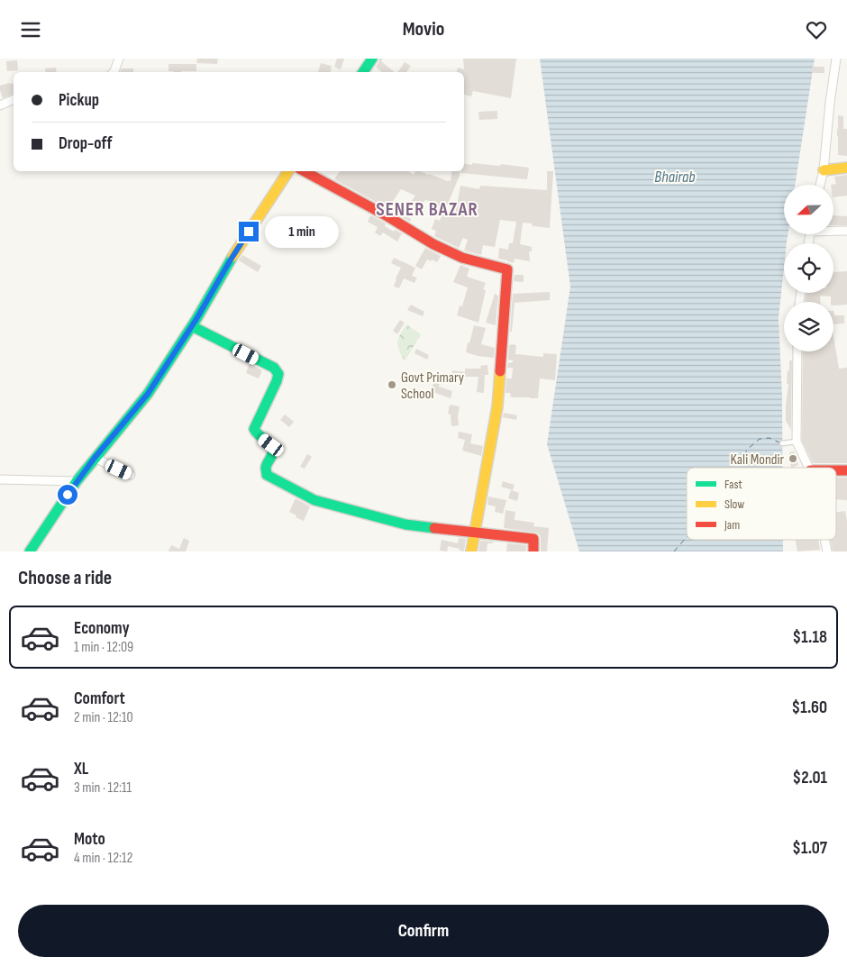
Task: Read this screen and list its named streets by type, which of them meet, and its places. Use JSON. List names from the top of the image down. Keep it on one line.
{"districts":["SENER BAZAR"],"water":["Bhairab"],"places":["Govt Primary School","Kali Mondir"],"legend":["Fast","Slow","Jam"],"north":"left","page":{"header":"Movio","banner":["Pickup","Drop-off"],"bubble":"1 min","heading":"Choose a ride","list":[{"name":"Economy","note":"1 min · 12:09","value":"$1.18"},{"name":"Comfort","note":"2 min · 12:10","value":"$1.60"},{"name":"XL","note":"3 min · 12:11","value":"$2.01"},{"name":"Moto","note":"4 min · 12:12","value":"$1.07"}],"buttons":"Confirm"}}
